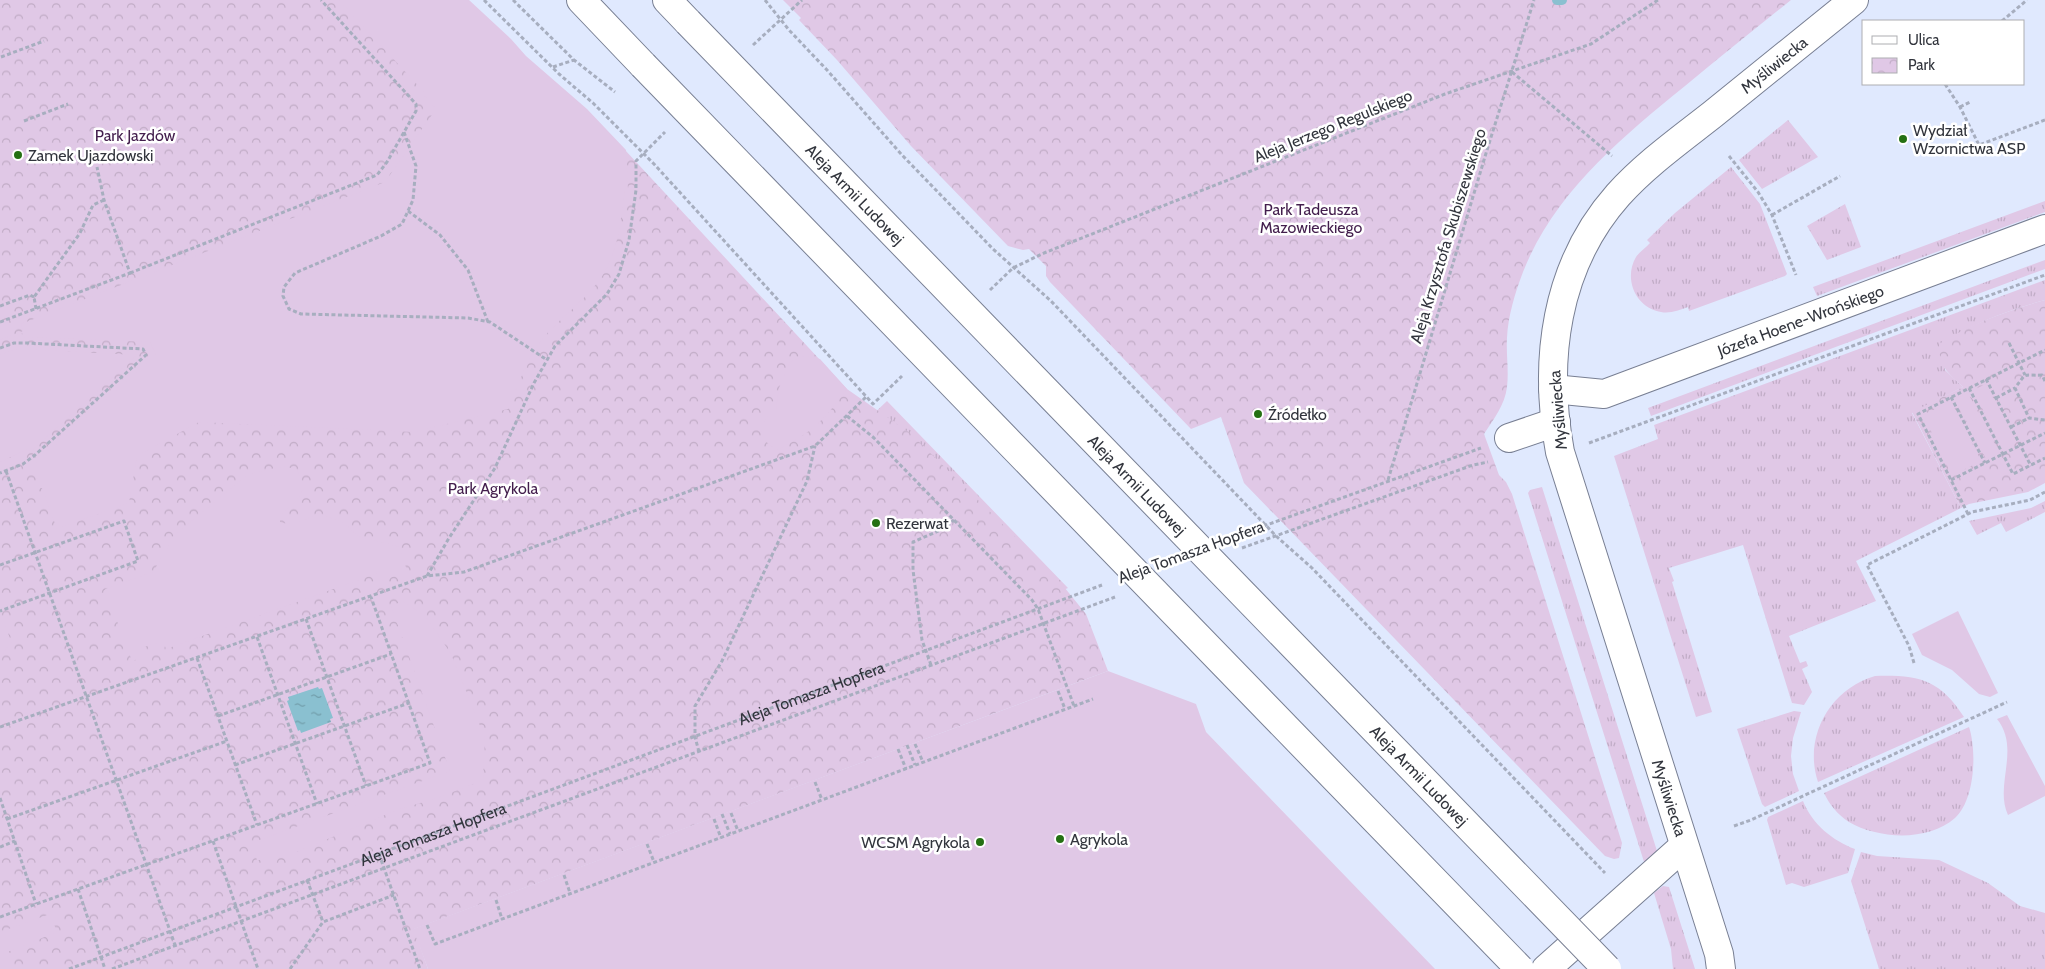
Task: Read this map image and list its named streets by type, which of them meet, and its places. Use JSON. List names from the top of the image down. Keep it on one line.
{"streets":{"main road":["Myśliwiecka","Aleja Armii Ludowej","Józefa Hoene-Wrońskiego"],"path":["Aleja Jerzego Regulskiego","Aleja Krzysztofa Skubiszewskiego","Aleja Tomasza Hopfera"]},"crossings":[["Myśliwiecka","Józefa Hoene-Wrońskiego"],["Aleja Jerzego Regulskiego","Aleja Krzysztofa Skubiszewskiego"],["Aleja Krzysztofa Skubiszewskiego","Aleja Tomasza Hopfera"]],"parks":["Park Jazdów","Park Tadeusza Mazowieckiego","Park Agrykola"],"places":["Wydział Wzornictwa ASP","Zamek Ujazdowski","Źródełko","Rezerwat","Agrykola","WCSM Agrykola"],"legend":["Ulica","Park"]}
